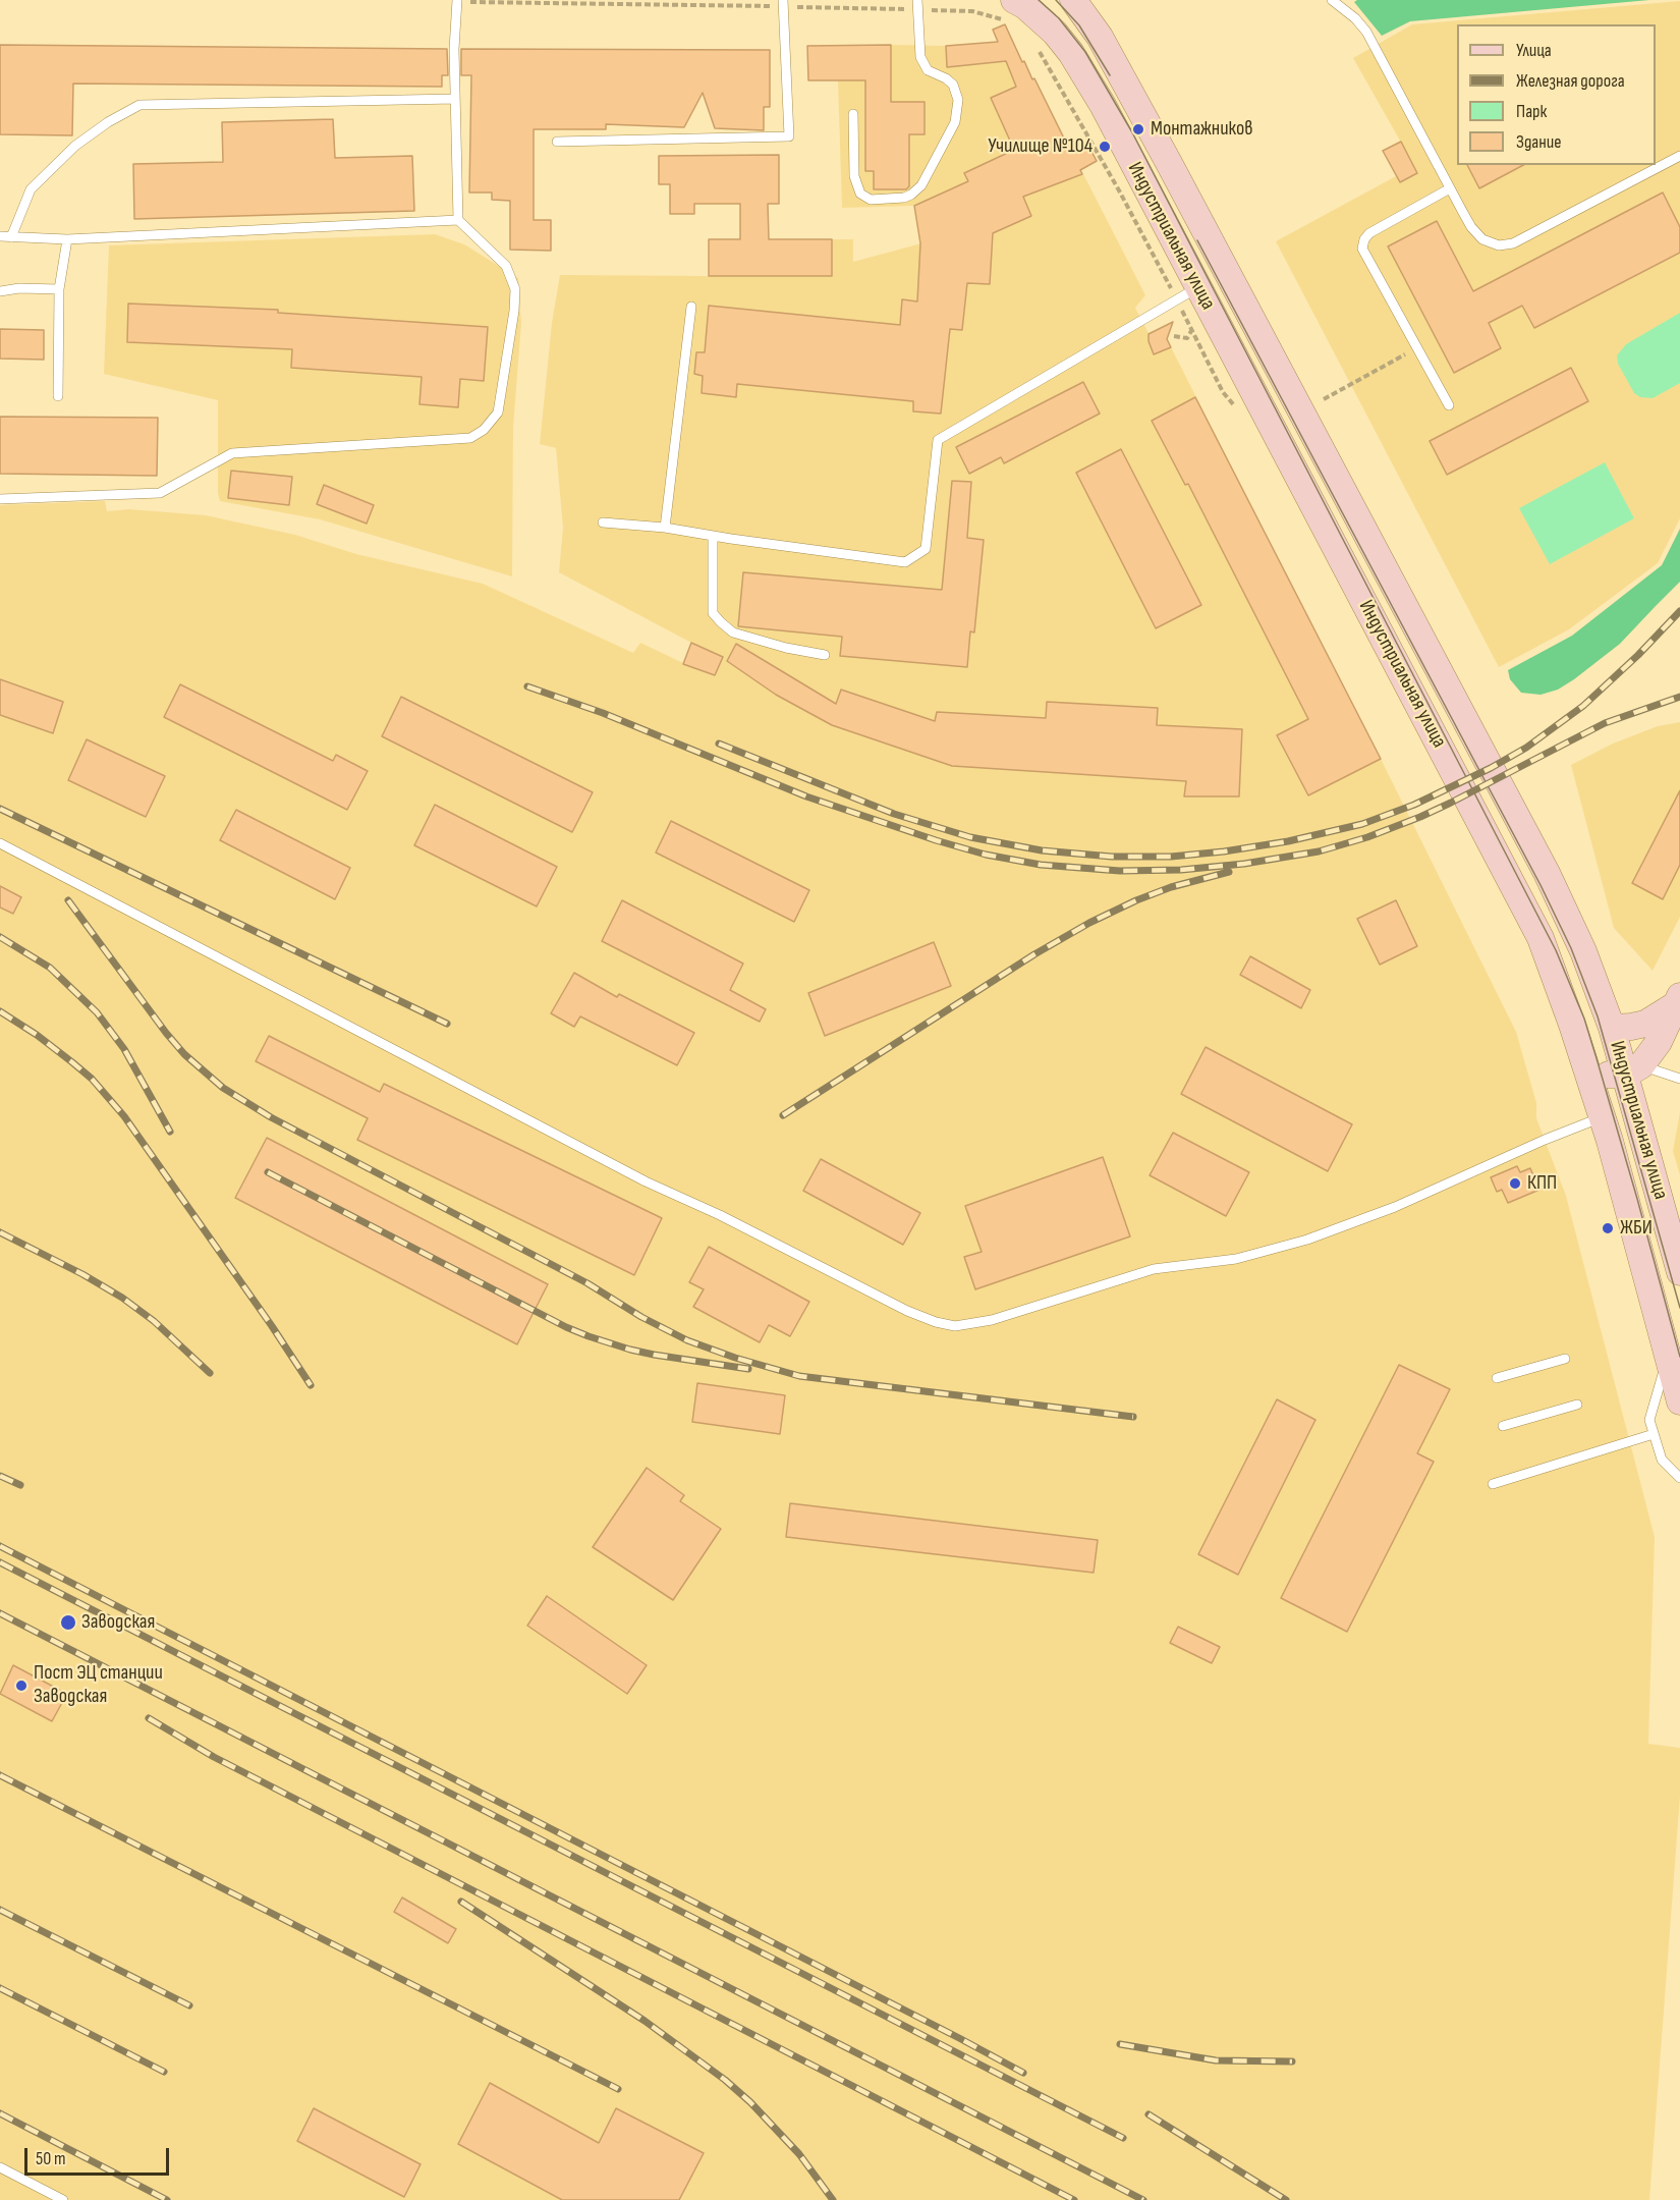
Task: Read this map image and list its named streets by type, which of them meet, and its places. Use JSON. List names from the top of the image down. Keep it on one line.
{"streets":{"main road":["Индустриальная улица"]},"places":["Монтажников","Училище №104","КПП","ЖБИ","Заводская","Пост ЭЦ станции Заводская"],"legend":["Улица","Железная дорога","Парк","Здание"],"scale_bar":"50 m"}
